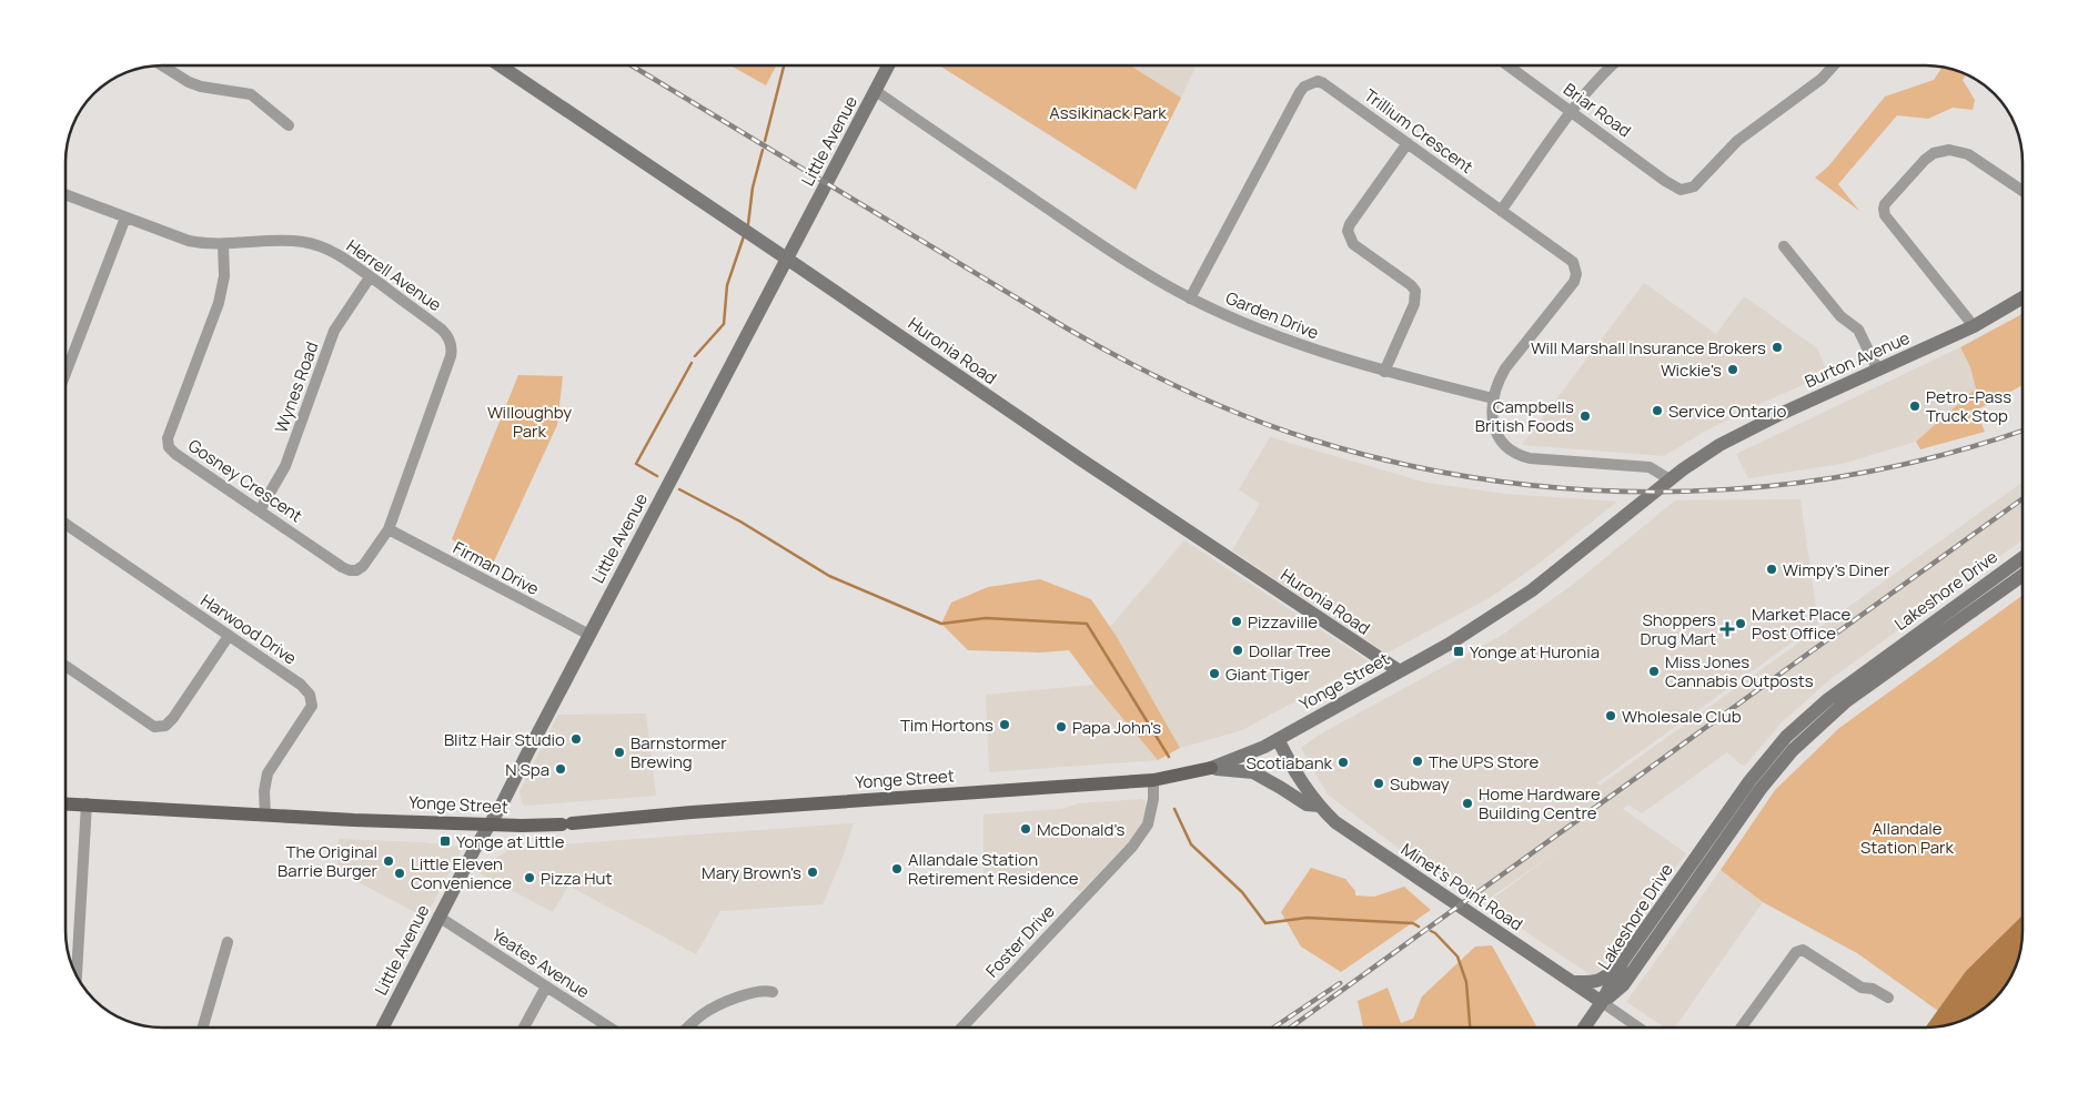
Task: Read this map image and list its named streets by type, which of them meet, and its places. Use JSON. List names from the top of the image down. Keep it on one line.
{"streets":{"main road":["Little Avenue","Huronia Road","Burton Avenue","Lakeshore Drive","Yonge Street","Minet's Point Road"],"street":["Briar Road","Trillium Crescent","Herrell Avenue","Garden Drive","Wynes Road","Gosney Crescent","Firman Drive","Harwood Drive","Foster Drive","Yeates Avenue"]},"crossings":[["Trillium Crescent","Garden Drive"],["Little Avenue","Garden Drive"],["Little Avenue","Huronia Road"],["Little Avenue","Firman Drive"],["Little Avenue","Yonge Street"],["Little Avenue","Yeates Avenue"],["Herrell Avenue","Wynes Road"],["Herrell Avenue","Gosney Crescent"],["Herrell Avenue","Firman Drive"],["Huronia Road","Yonge Street"],["Burton Avenue","Yonge Street"],["Wynes Road","Gosney Crescent"],["Gosney Crescent","Firman Drive"],["Lakeshore Drive","Minet's Point Road"],["Harwood Drive","Yonge Street"],["Yonge Street","Minet's Point Road"],["Yonge Street","Foster Drive"]],"parks":["Assikinack Park","Willoughby Park","Allandale Station Park"],"places":{"other":["Will Marshall Insurance Brokers","Wickie's","Petro-Pass Truck Stop","Service Ontario","Campbells British Foods","Wimpy's Diner","Pizzaville","Market Place Post Office","Dollar Tree","Miss Jones Cannabis Outposts","Giant Tiger","Wholesale Club","Tim Hortons","Papa John's","Blitz Hair Studio","Barnstormer Brewing","The UPS Store","Scotiabank","N Spa","Subway","Home Hardware Building Centre","McDonald's","The Original Barrie Burger","Allandale Station Retirement Residence","Mary Brown's","Little Eleven Convenience","Pizza Hut"],"health":["Shoppers Drug Mart"],"transit":["Yonge at Huronia","Yonge at Little"]}}
